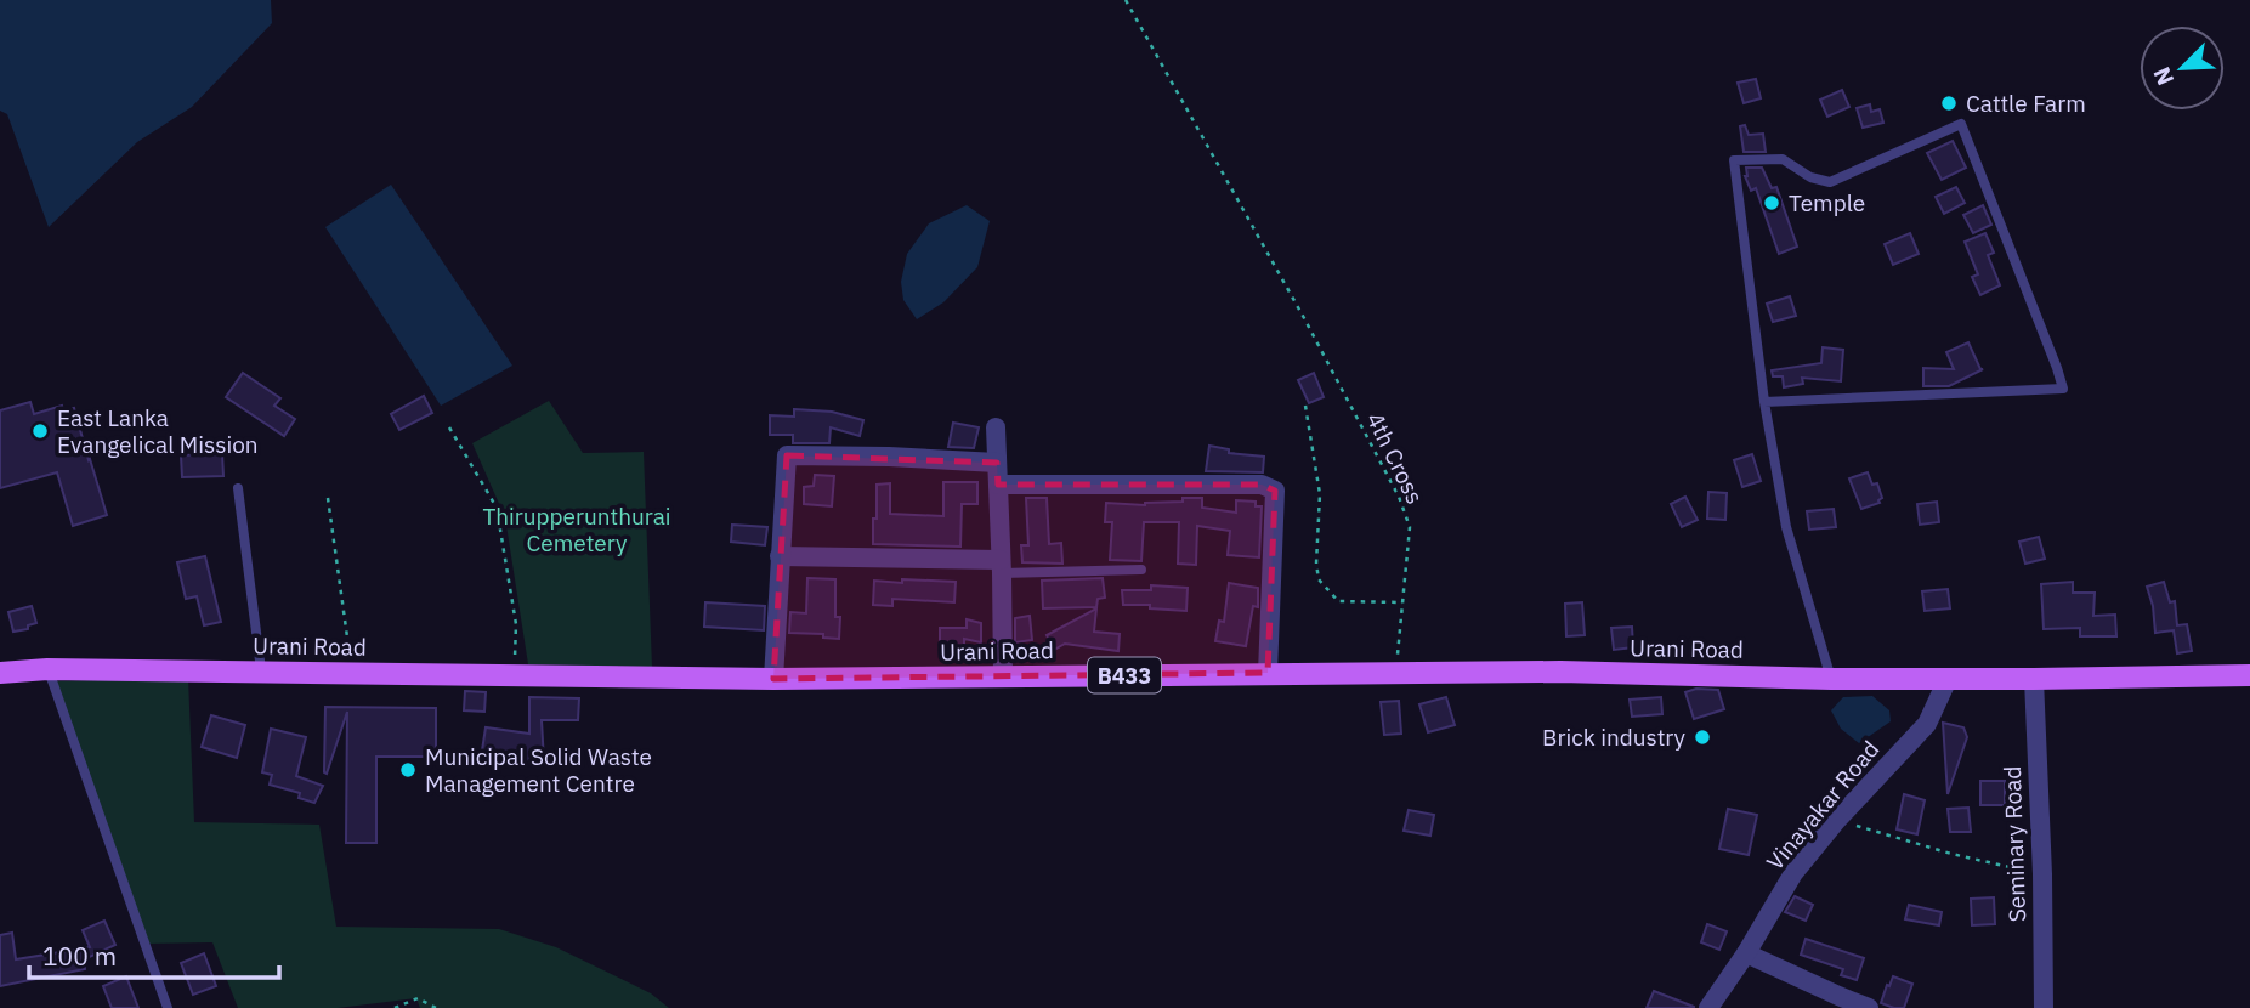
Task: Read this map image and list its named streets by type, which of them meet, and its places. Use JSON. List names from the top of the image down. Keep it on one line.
{"streets":{"main road":["Urani Road","B433"],"street":["Vinayakar Road","Seminary Road"],"path":["4th Cross"]},"crossings":[["4th Cross","Urani Road"],["Urani Road","Vinayakar Road"],["Urani Road","Seminary Road"]],"parks":["Thirupperunthurai Cemetery"],"places":["Cattle Farm","Temple","East Lanka Evangelical Mission","Brick industry","Municipal Solid Waste Management Centre"],"scale_bar":"100 m","north":"bottom left"}
